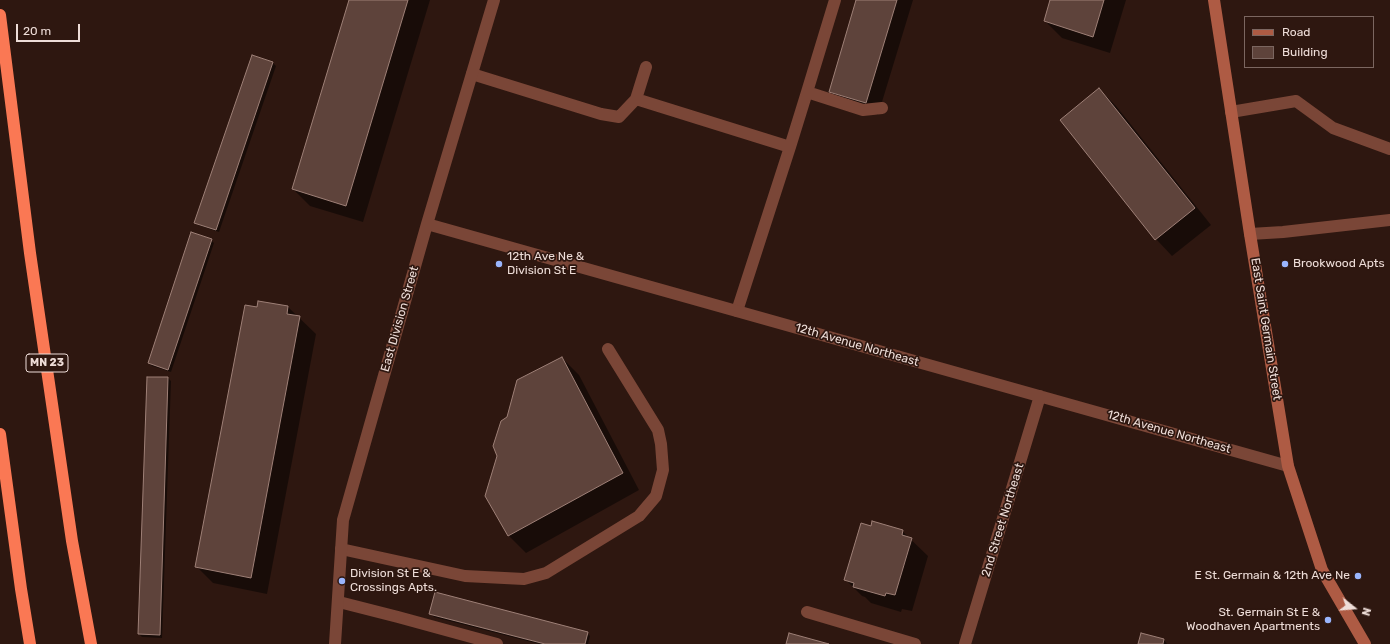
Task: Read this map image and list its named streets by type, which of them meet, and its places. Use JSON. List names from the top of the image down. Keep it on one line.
{"streets":{"highway":["MN 23"],"street":["East Division Street","East Saint Germain Street","12th Avenue Northeast","2nd Street Northeast"]},"crossings":[["East Division Street","12th Avenue Northeast"],["East Saint Germain Street","12th Avenue Northeast"],["12th Avenue Northeast","2nd Street Northeast"]],"places":["12th Ave Ne & Division St E","Brookwood Apts","E St. Germain & 12th Ave Ne","Division St E & Crossings Apts.","St. Germain St E & Woodhaven Apartments"],"legend":["Road","Building"],"scale_bar":"20 m","north":"right"}
